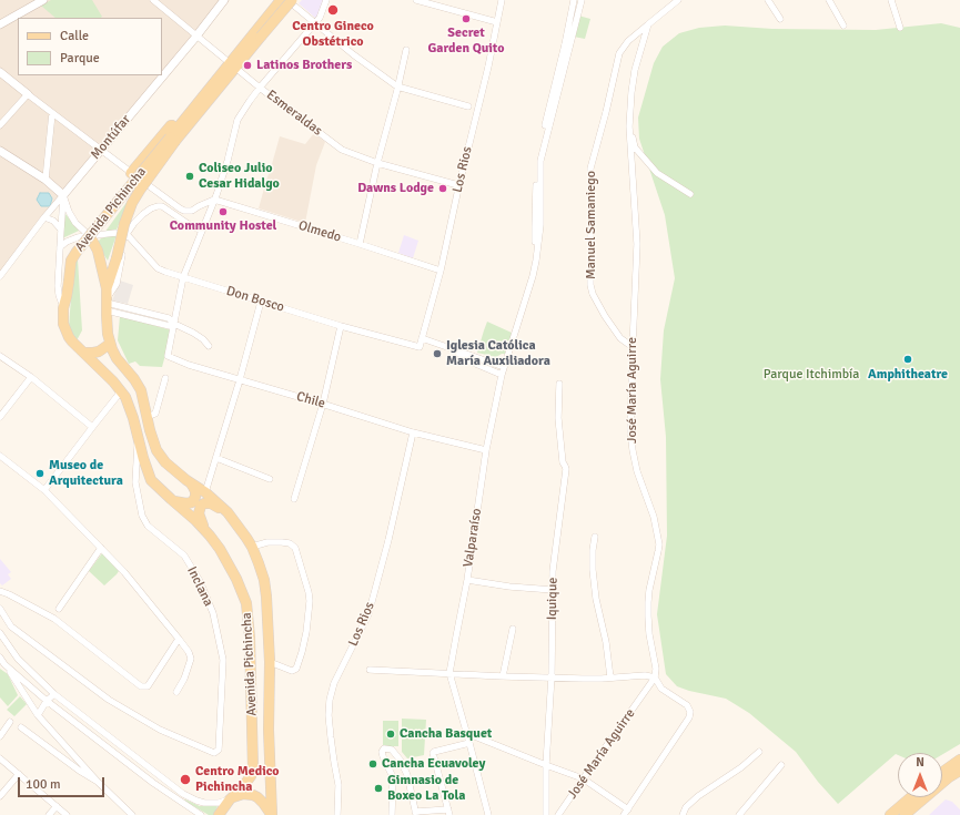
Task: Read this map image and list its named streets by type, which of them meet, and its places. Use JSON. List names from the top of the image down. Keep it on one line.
{"streets":{"main road":["Avenida Pichincha"],"street":["Esmeraldas","Montúfar","Los Rios","Manuel Samaniego","Olmedo","Don Bosco","José María Aguirre","Chile","Valparaíso","Inclana","Iquique"]},"crossings":[["Esmeraldas","Montúfar"],["Esmeraldas","Los Rios"],["Esmeraldas","Avenida Pichincha"],["Los Rios","Olmedo"],["Los Rios","Don Bosco"],["Los Rios","Chile"],["Avenida Pichincha","Don Bosco"],["Avenida Pichincha","Inclana"],["Manuel Samaniego","José María Aguirre"],["Chile","Valparaíso"]],"parks":["Parque Itchimbía"],"places":["Centro Gineco Obstétrico","Secret Garden Quito","Latinos Brothers","Coliseo Julio Cesar Hidalgo","Dawns Lodge","Community Hostel","Iglesia Católica María Auxiliadora","Amphitheatre","Museo de Arquitectura","Cancha Basquet","Cancha Ecuavoley","Centro Medico Pichincha","Gimnasio de Boxeo La Tola"],"legend":["Calle","Parque"],"scale_bar":"100 m","north":"top"}
